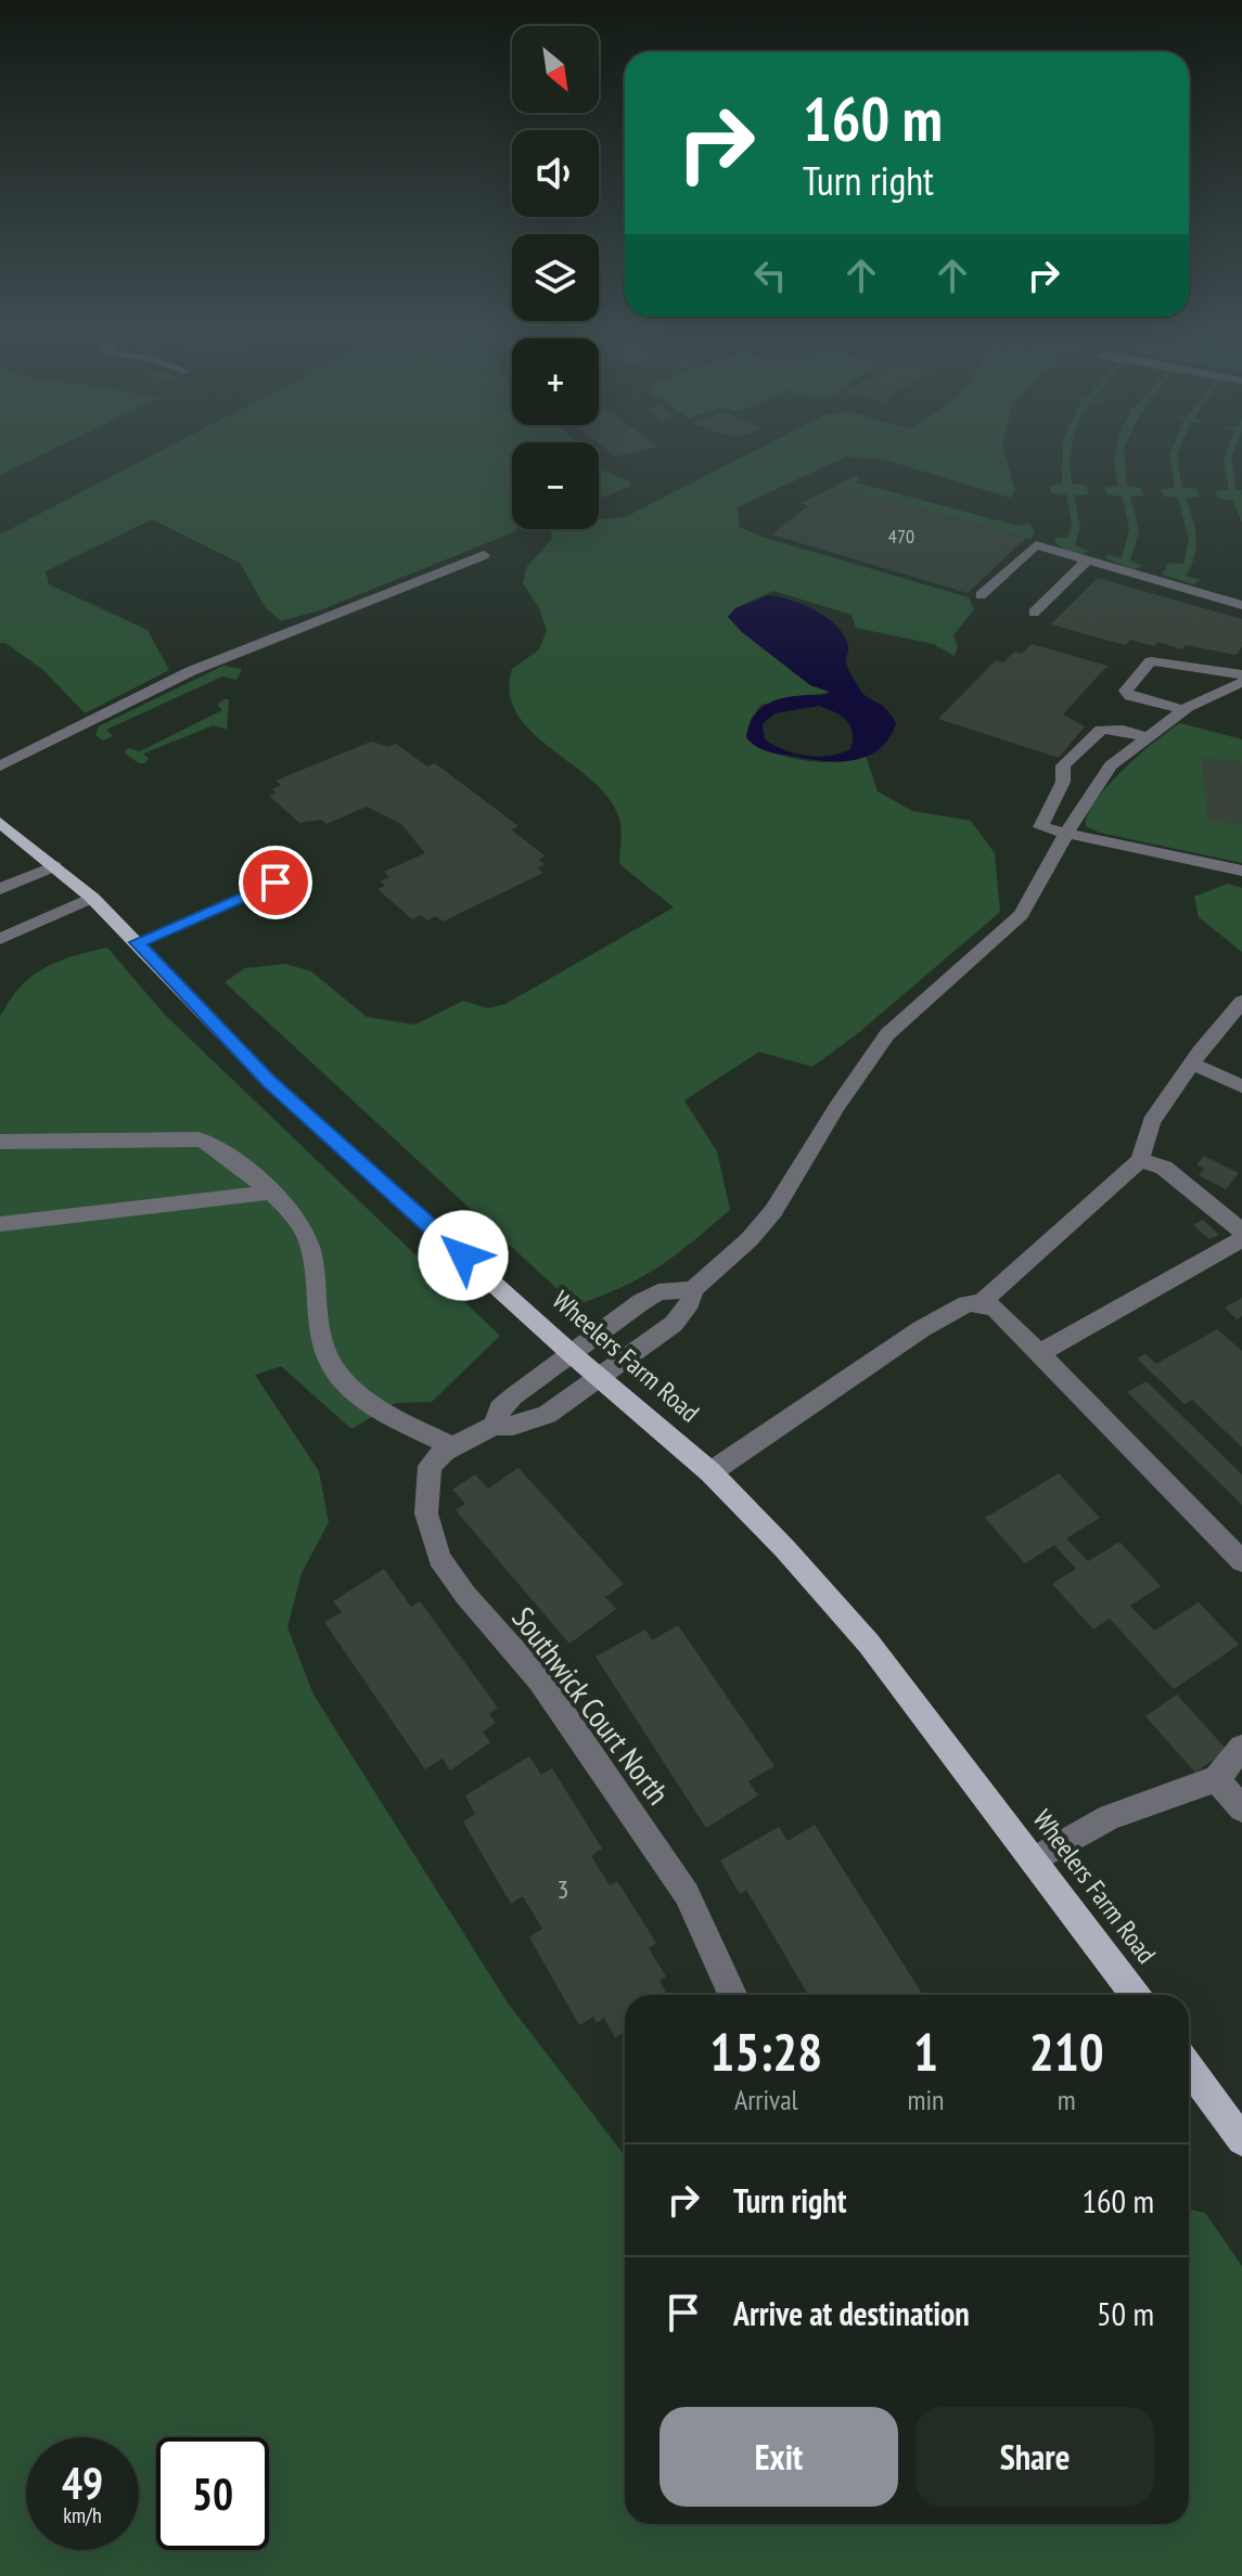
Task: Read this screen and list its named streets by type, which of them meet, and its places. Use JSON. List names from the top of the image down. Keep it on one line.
{"streets":{"main road":["Wheelers Farm Road"],"street":["Southwick Court North"]},"crossings":[["Wheelers Farm Road","Southwick Court North"]],"house_numbers":["470","3"],"north":"bottom right","page":{"map_buttons":["+","−"],"turn":["160 m","Turn right"],"eta":["15:28","Arrival","1","min","210","m"],"list":[{"name":"Turn right","value":"160 m"},{"name":"Arrive at destination","value":"50 m"}],"buttons":["Exit","Share"],"speed":"49 km/h","limit":"50"}}
